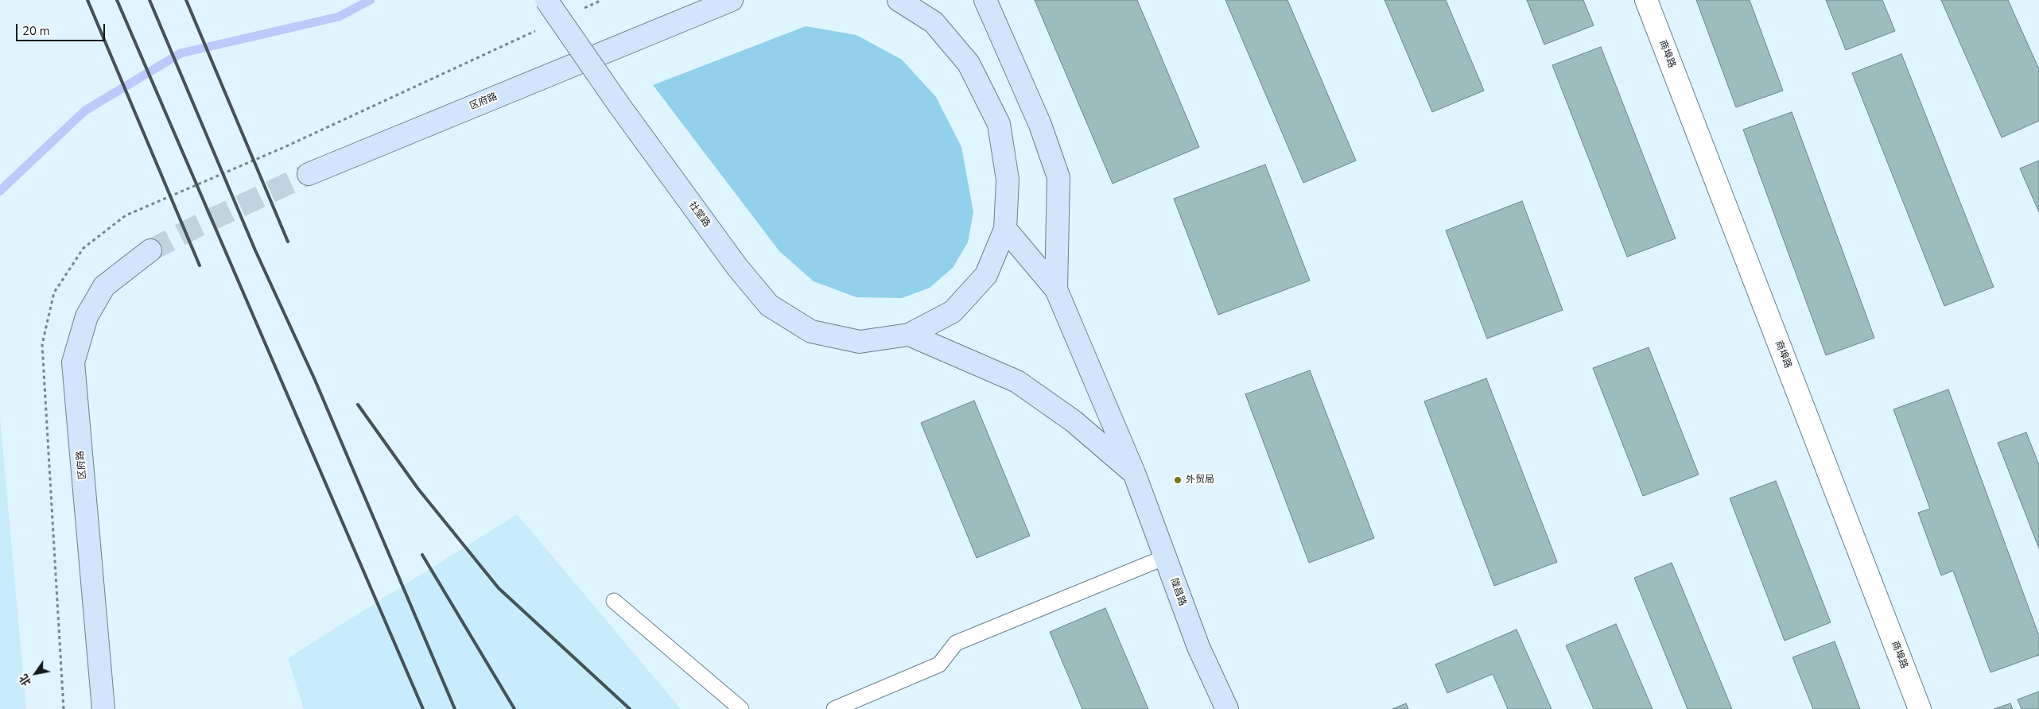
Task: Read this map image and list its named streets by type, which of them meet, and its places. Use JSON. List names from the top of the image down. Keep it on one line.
{"streets":{"main road":["区府路","社堂路","陇昌路"],"street":["商埠路"]},"places":["外贸局"],"scale_bar":"20 m","north":"bottom left"}
